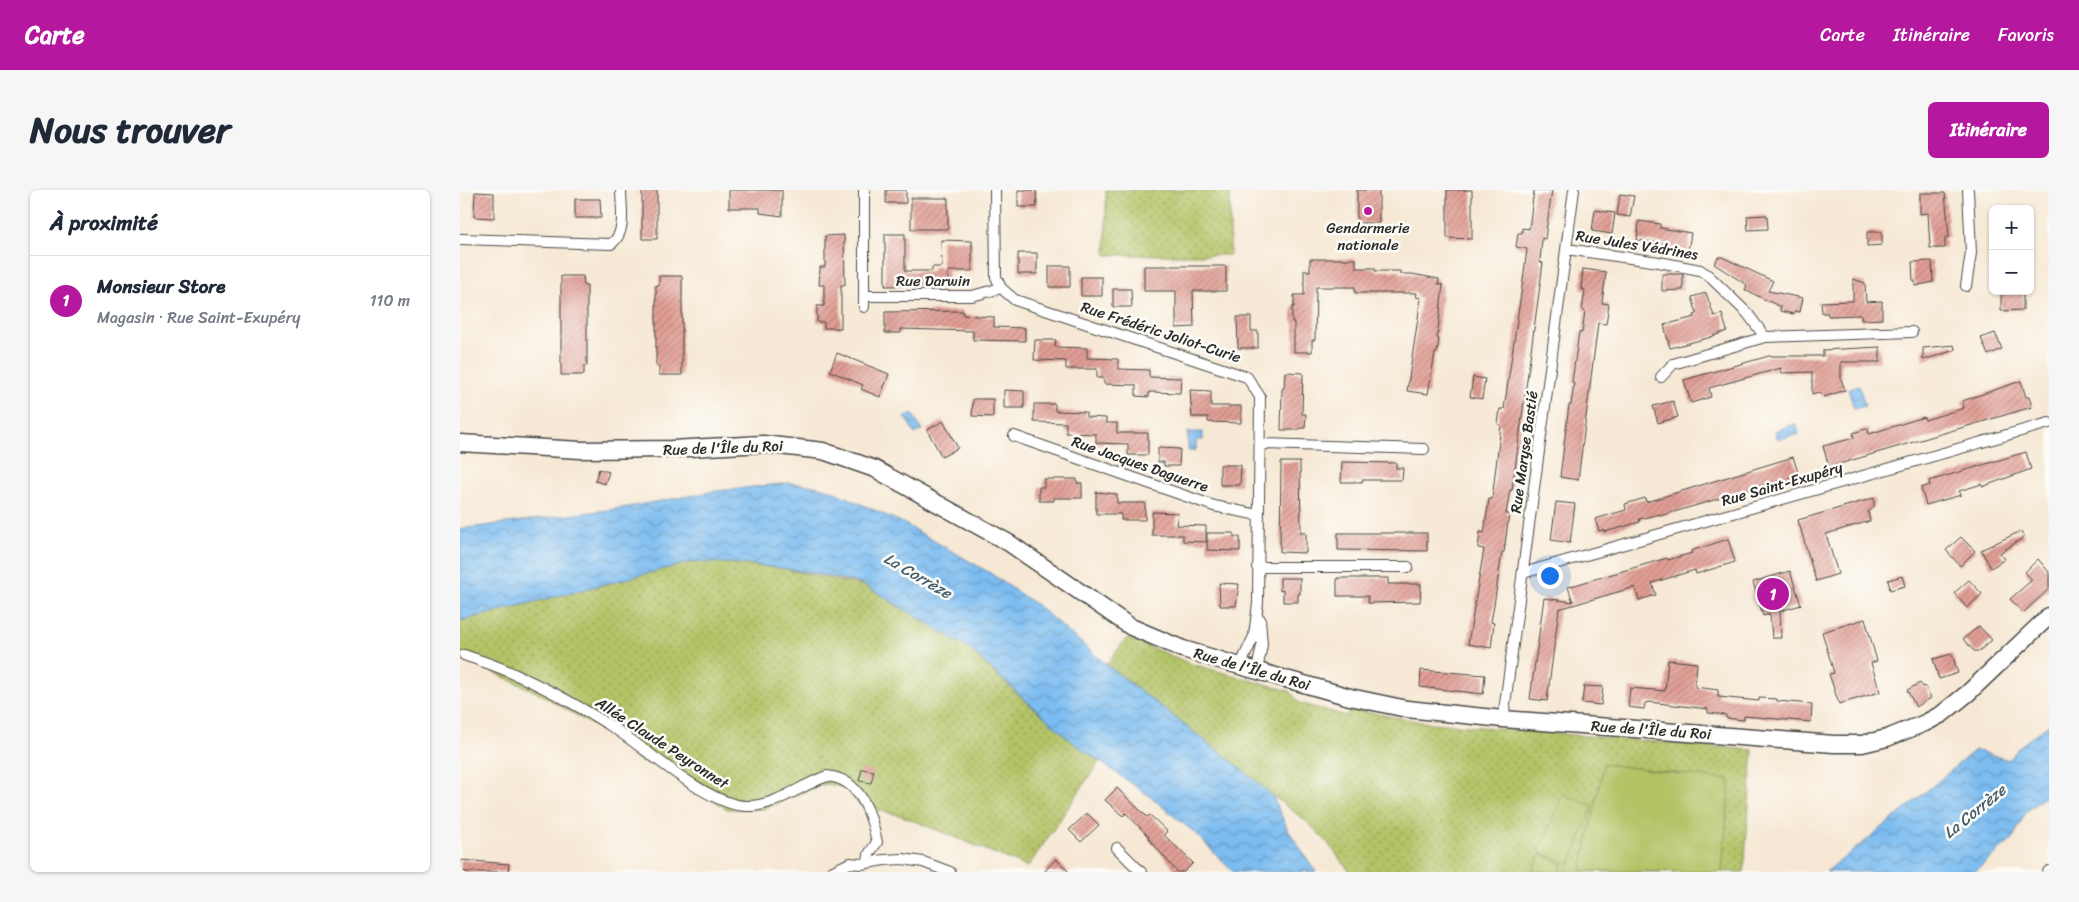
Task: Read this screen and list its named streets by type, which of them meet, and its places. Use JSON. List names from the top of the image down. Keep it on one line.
{"streets":{"main road":["Rue de l'Île du Roi"],"street":["Rue Jules Védrines","Rue Darwin","Rue Frédéric Joliot-Curie","Rue Maryse Bastié","Rue Jacques Daguerre","Rue Saint-Exupéry","Allée Claude Peyronnet"]},"crossings":[["Rue Jules Védrines","Rue Maryse Bastié"],["Rue Darwin","Rue Frédéric Joliot-Curie"],["Rue Frédéric Joliot-Curie","Rue de l'Île du Roi"],["Rue Frédéric Joliot-Curie","Rue Jacques Daguerre"],["Rue de l'Île du Roi","Rue Maryse Bastié"],["Rue Maryse Bastié","Rue Saint-Exupéry"]],"water":["La Corrèze"],"places":["Gendarmerie nationale"],"page":{"header":"Carte","nav":["Carte","Itinéraire","Favoris"],"title":"Nous trouver","buttons":"Itinéraire","heading":"À proximité","map_buttons":["+","−"],"list":[{"mark":"1","name":"Monsieur Store","note":"Magasin · Rue Saint-Exupéry","value":"110 m"}],"pins":"1"}}
